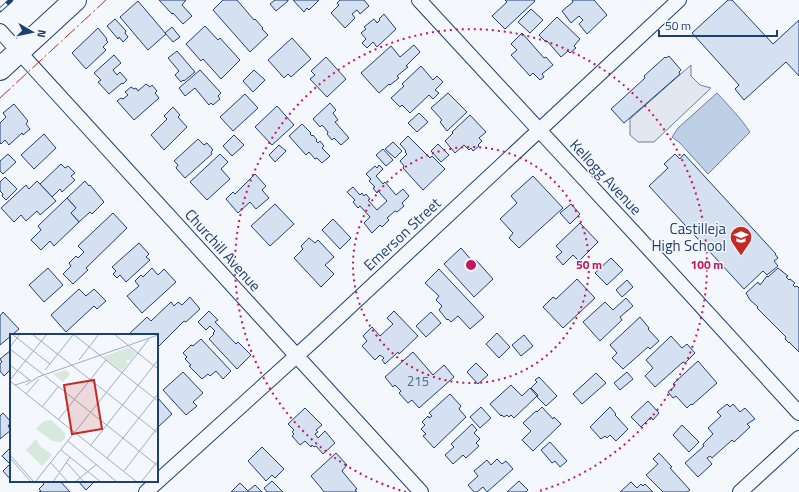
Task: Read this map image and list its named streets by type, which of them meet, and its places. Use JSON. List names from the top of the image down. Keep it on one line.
{"streets":{"street":["Kellogg Avenue","Emerson Street","Churchill Avenue"]},"crossings":[["Kellogg Avenue","Emerson Street"],["Emerson Street","Churchill Avenue"]],"places":{"school or university":["Castilleja High School"]},"house_numbers":["215"],"scale_bar":"50 m","north":"right","rings":["50 m","100 m"]}
